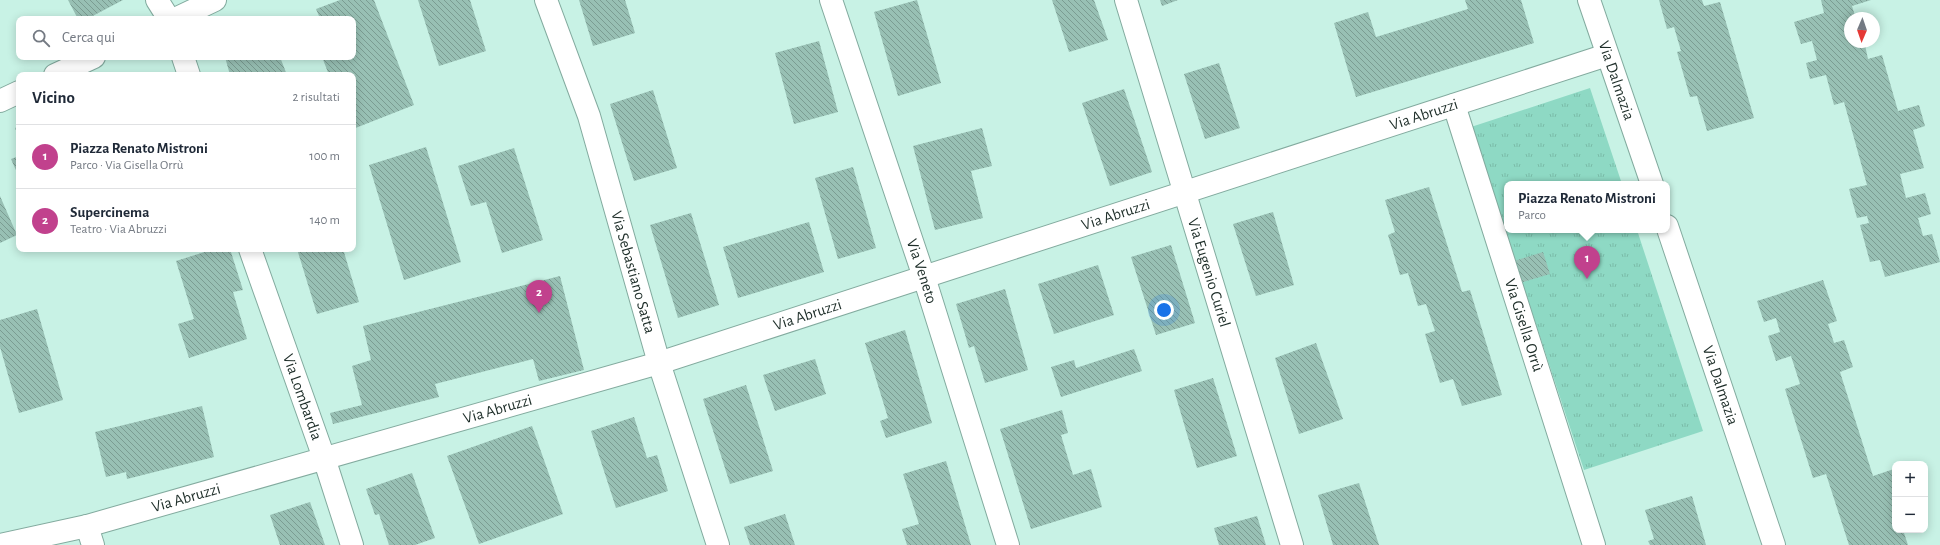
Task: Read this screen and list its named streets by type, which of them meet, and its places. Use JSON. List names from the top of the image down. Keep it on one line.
{"streets":{"street":["Via Dalmazia","Via Abruzzi","Via Sebastiano Satta","Via Veneto","Via Eugenio Curiel","Via Gisella Orrù","Via Lombardia"]},"crossings":[["Via Dalmazia","Via Abruzzi"],["Via Abruzzi","Via Sebastiano Satta"],["Via Abruzzi","Via Veneto"],["Via Abruzzi","Via Eugenio Curiel"],["Via Abruzzi","Via Gisella Orrù"],["Via Abruzzi","Via Lombardia"]],"north":"bottom","page":{"search":"Cerca qui","heading":["Vicino","2 risultati"],"list":[{"mark":"1","name":"Piazza Renato Mistroni","note":"Parco · Via Gisella Orrù","value":"100 m"},{"mark":"2","name":"Supercinema","note":"Teatro · Via Abruzzi","value":"140 m"}],"popup":["Piazza Renato Mistroni","Parco"],"pins":["1","2"],"map_buttons":["+","−"]}}
